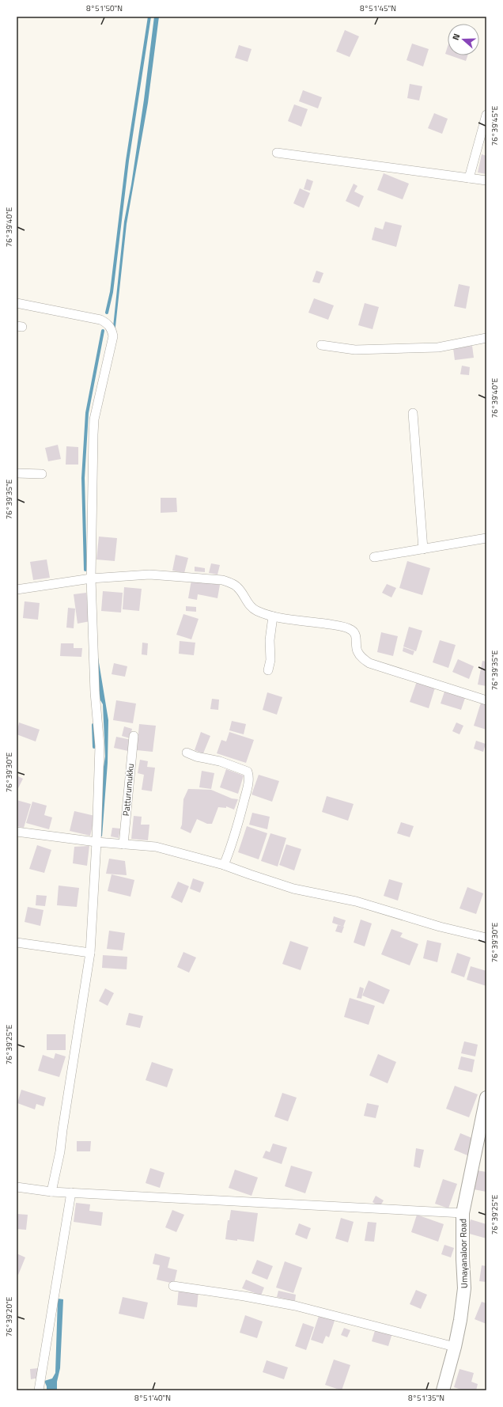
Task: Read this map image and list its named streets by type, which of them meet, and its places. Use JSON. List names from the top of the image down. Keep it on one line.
{"streets":{"main road":["Umayanaloor Road"],"street":["Patturumukku"]},"north":"left","coordinates":["8°51'50\"N","8°51'45\"N","76°39'45\"E","76°39'40\"E","76°39'35\"E","76°39'30\"E","76°39'25\"E","76°39'20\"E","8°51'40\"N","8°51'35\"N"]}
